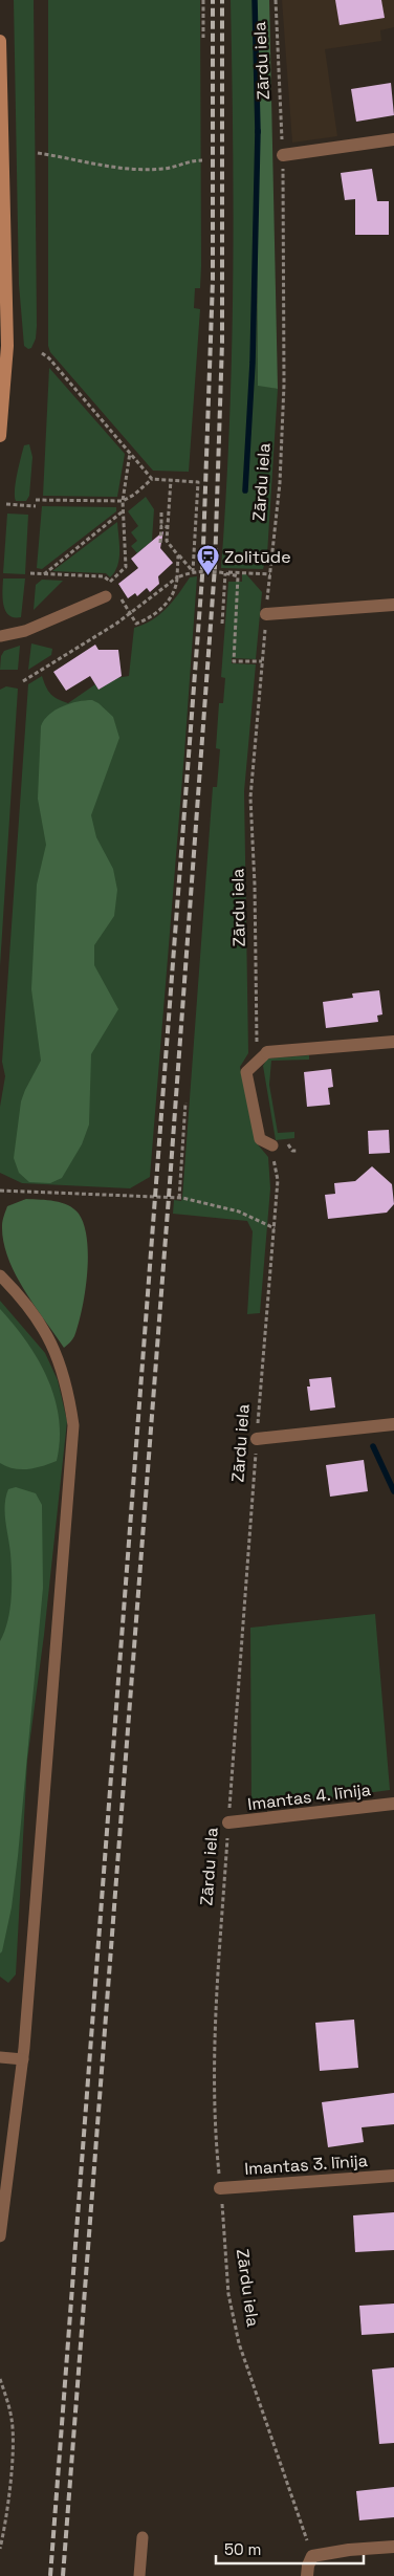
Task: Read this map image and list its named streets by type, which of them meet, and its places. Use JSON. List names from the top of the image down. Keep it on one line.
{"streets":{"street":["Imantas 4. līnija","Imantas 3. līnija"],"path":["Zārdu iela"]},"crossings":[["Zārdu iela","Imantas 4. līnija"],["Zārdu iela","Imantas 3. līnija"]],"places":{"station":["Zolitūde"]},"scale_bar":"50 m"}
